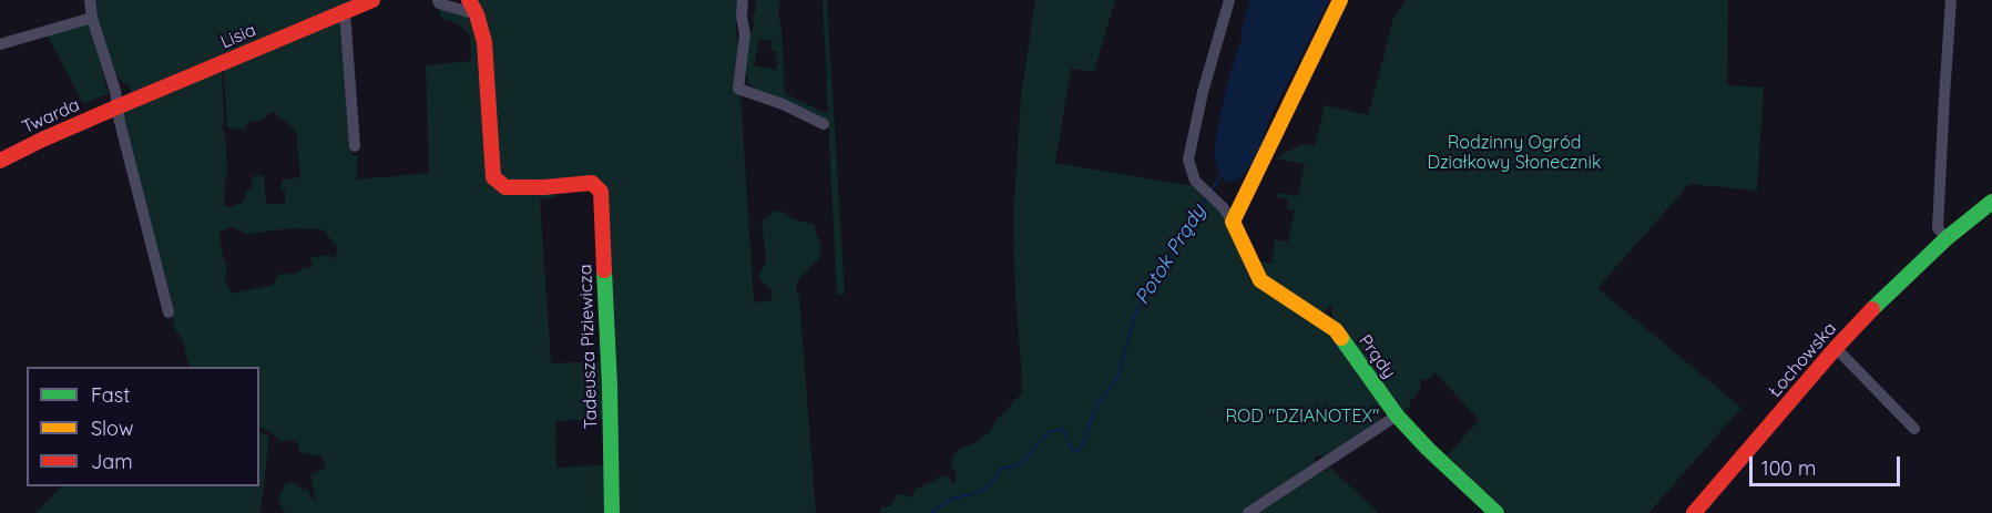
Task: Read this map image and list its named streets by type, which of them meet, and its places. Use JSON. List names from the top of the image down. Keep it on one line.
{"streets":{"street":["Lisia","Twarda","Tadeusza Piziewicza","Prądy","Łochowska"]},"crossings":[["Lisia","Twarda"]],"water":["Potok Prądy"],"parks":["Rodzinny Ogród Działkowy Słonecznik","ROD \"DZIANOTEX\""],"legend":["Fast","Slow","Jam"],"scale_bar":"100 m"}
